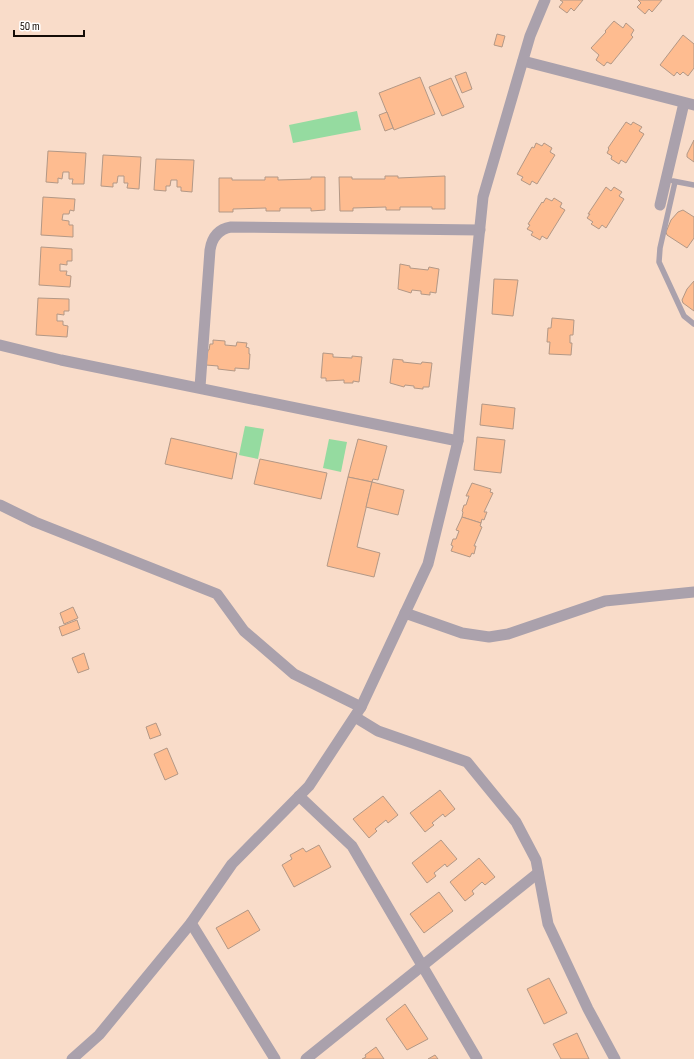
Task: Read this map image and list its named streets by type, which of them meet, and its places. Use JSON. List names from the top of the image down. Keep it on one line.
{"scale_bar":"50 m"}
